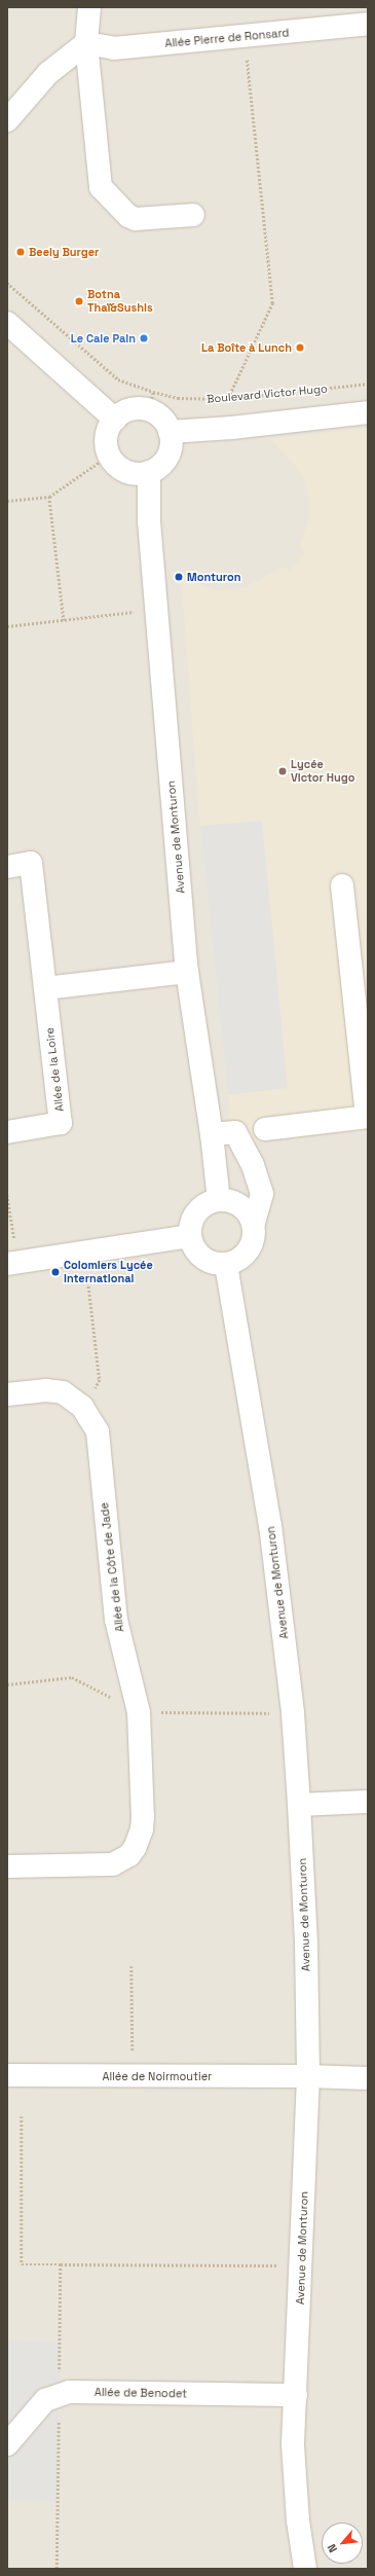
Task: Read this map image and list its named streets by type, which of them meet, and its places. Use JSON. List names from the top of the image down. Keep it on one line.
{"streets":{"street":["Allée Pierre de Ronsard","Avenue de Monturon","Allée de la Loire","Allée de la Côte de Jade","Allée de Noirmoutier","Allée de Benodet"],"path":["Boulevard Victor Hugo"]},"crossings":[["Boulevard Victor Hugo","Avenue de Monturon"],["Avenue de Monturon","Allée de Noirmoutier"],["Avenue de Monturon","Allée de Benodet"]],"places":["Beely Burger","Botna Thaï&Sushis","Le Cale Pain","La Boîte à Lunch","Monturon","Lycée Victor Hugo","Colomiers Lycée International"],"north":"bottom left"}
